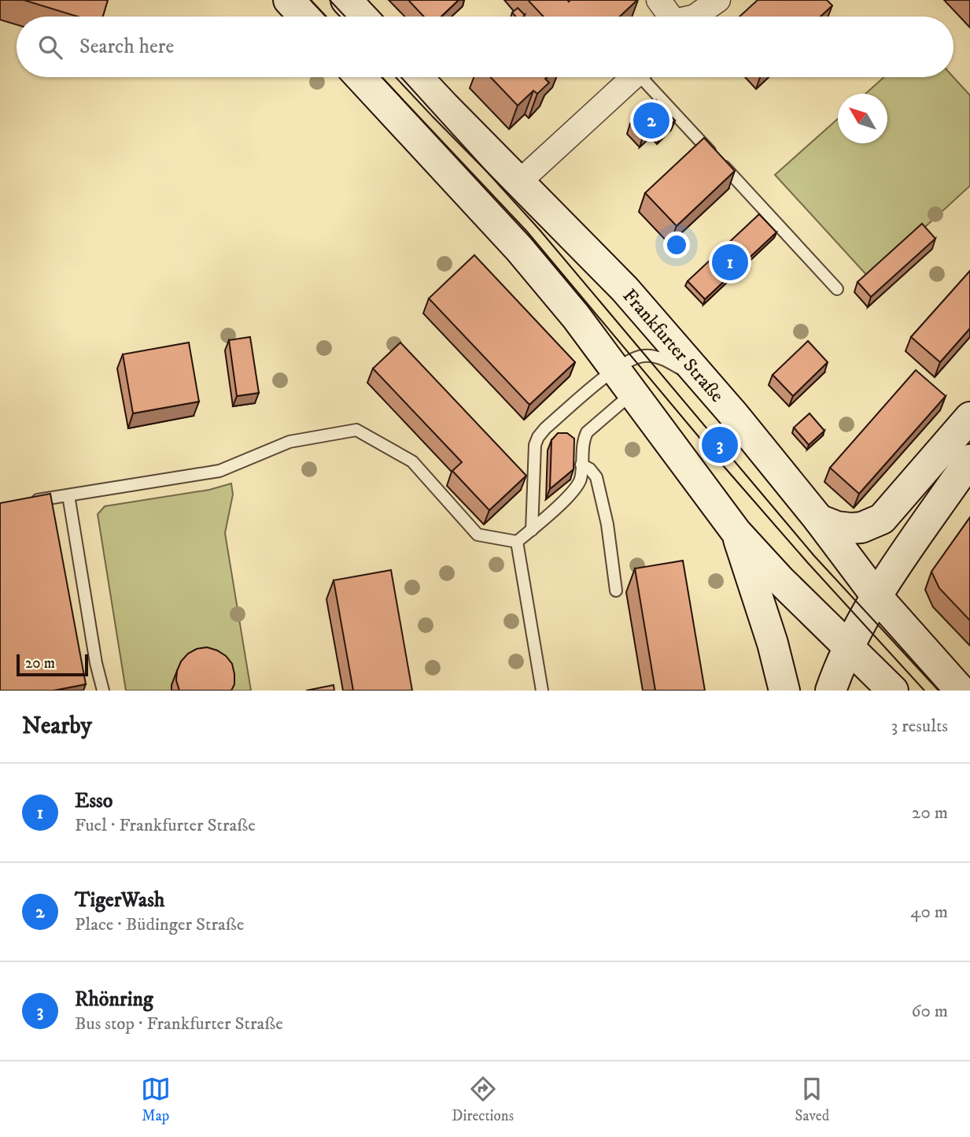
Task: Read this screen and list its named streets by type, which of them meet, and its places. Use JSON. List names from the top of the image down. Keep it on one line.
{"streets":{"main road":["Frankfurter Straße"]},"scale_bar":"20 m","north":"top left","page":{"search":"Search here","pins":["2","1","3"],"scale":"20 m","heading":["Nearby","3 results"],"list":[{"mark":"1","name":"Esso","note":"Fuel · Frankfurter Straße","value":"20 m"},{"mark":"2","name":"TigerWash","note":"Place · Büdinger Straße","value":"40 m"},{"mark":"3","name":"Rhönring","note":"Bus stop · Frankfurter Straße","value":"60 m"}],"nav":["Map","Directions","Saved"]}}
